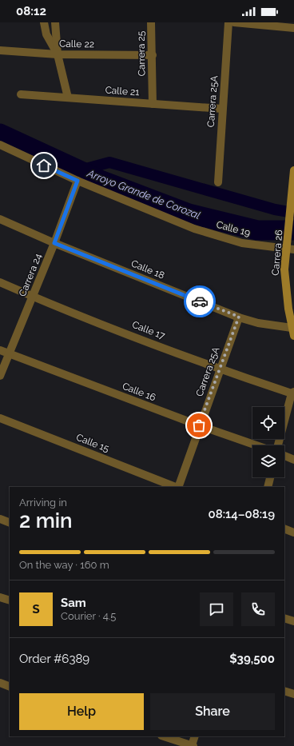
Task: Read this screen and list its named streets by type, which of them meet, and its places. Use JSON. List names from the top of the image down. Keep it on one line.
{"streets":{"main road":["Carrera 26"],"street":["Calle 22","Carrera 25","Calle 21","Carrera 25A","Calle 19","Calle 18","Carrera 24","Calle 17","Calle 16","Calle 15"]},"crossings":[["Calle 22","Carrera 25"],["Carrera 25","Calle 21"],["Calle 21","Carrera 25A"],["Carrera 25A","Calle 18"],["Carrera 25A","Calle 17"],["Carrera 25A","Calle 16"],["Calle 19","Carrera 26"],["Calle 19","Carrera 24"],["Carrera 26","Calle 18"],["Calle 18","Carrera 24"],["Carrera 24","Calle 17"],["Carrera 24","Calle 16"]],"water":["Arroyo Grande de Corozal"],"page":{"status":"08:12","heading":["2 min","Arriving in","08:14–08:19"],"panel":["Sam","Courier · 4.5","Order #6389","$39,500"],"bar":"On the way · 160 m","round":"S","buttons":["Help","Share"]}}
